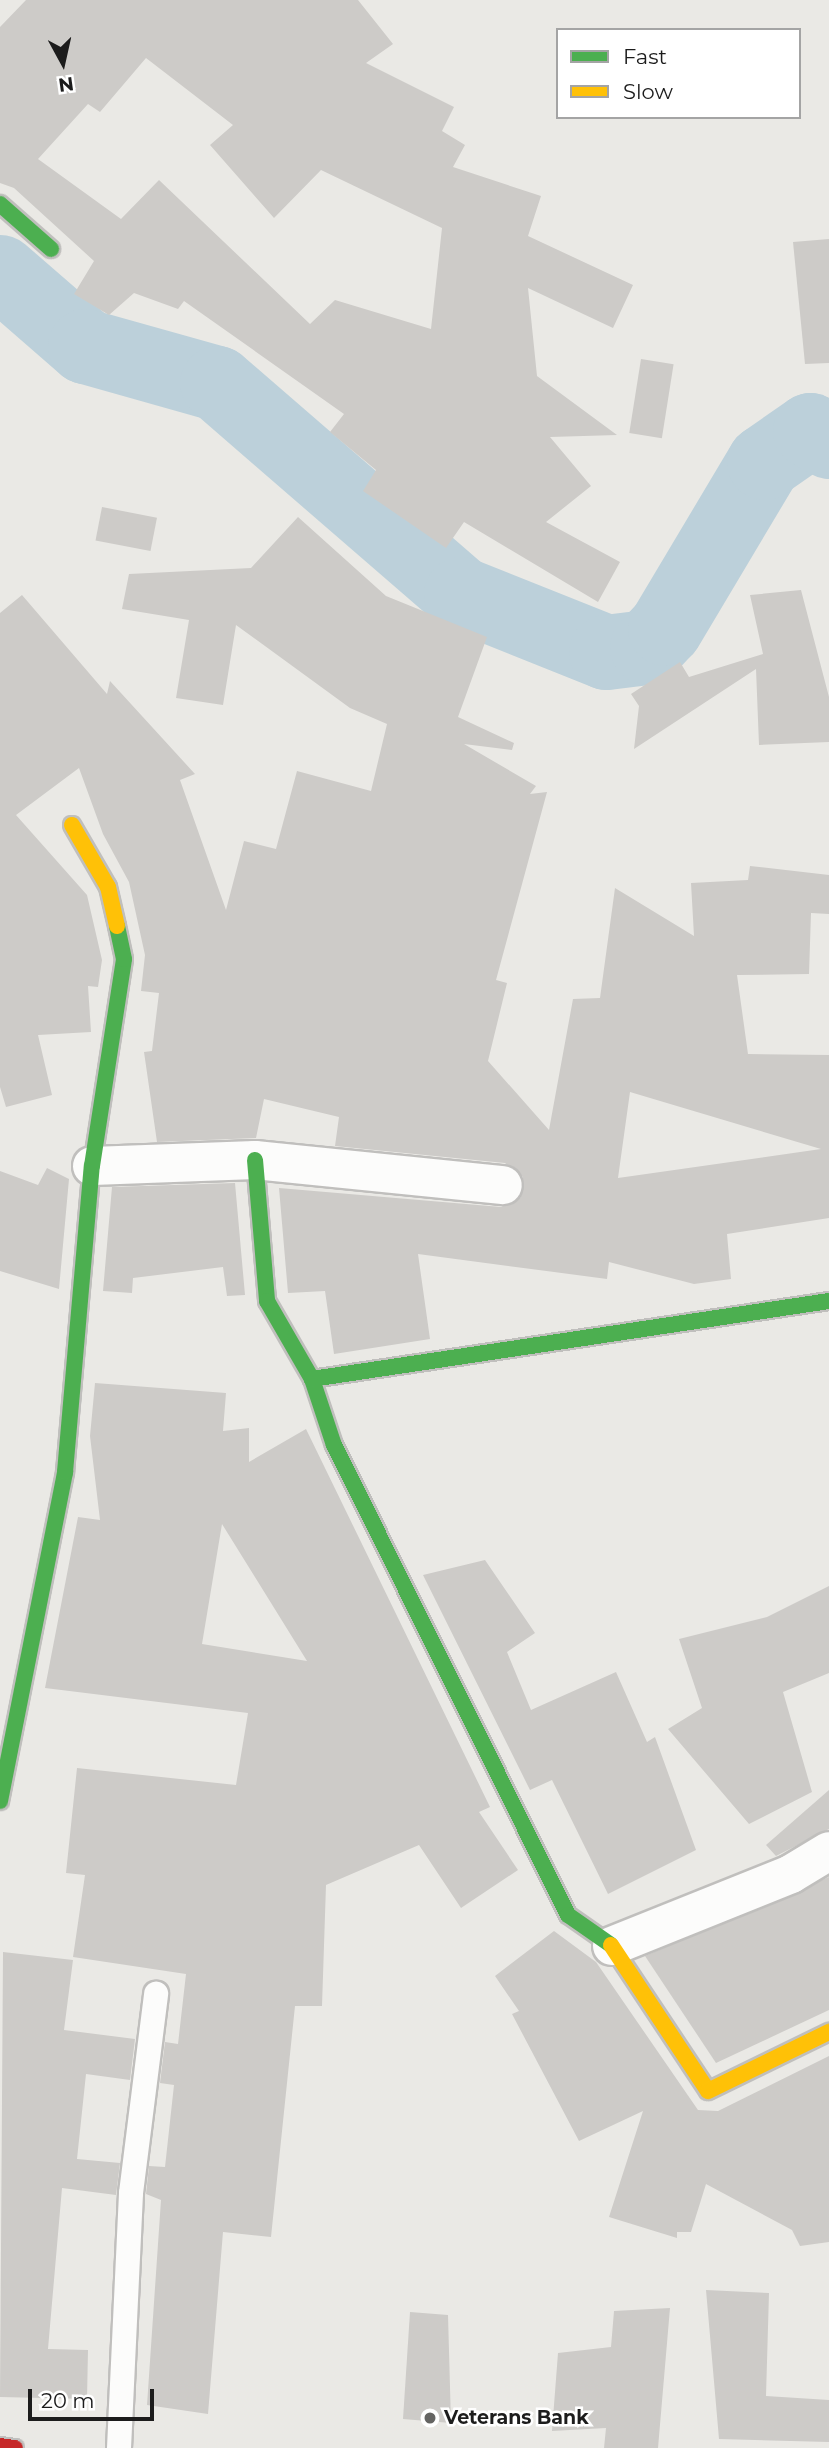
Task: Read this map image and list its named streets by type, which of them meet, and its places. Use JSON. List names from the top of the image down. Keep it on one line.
{"places":["Veterans Bank"],"legend":["Fast","Slow"],"scale_bar":"20 m","north":"bottom"}
